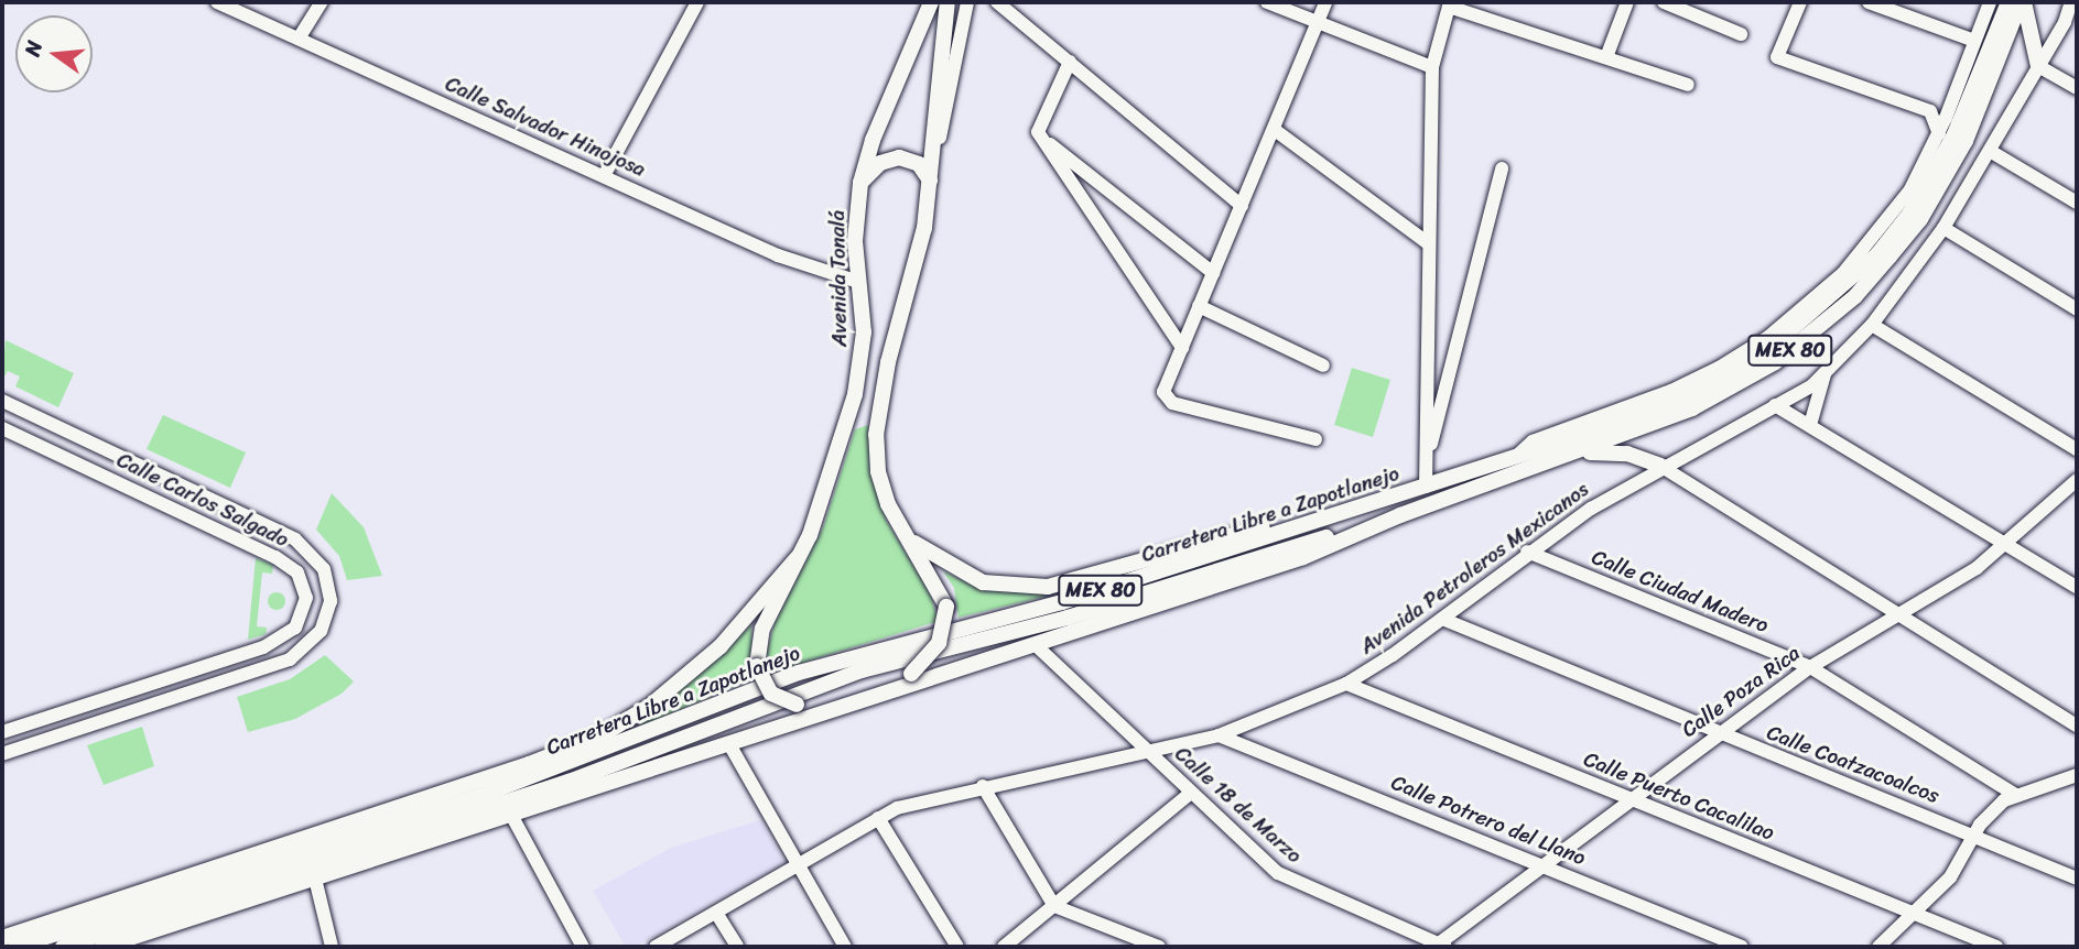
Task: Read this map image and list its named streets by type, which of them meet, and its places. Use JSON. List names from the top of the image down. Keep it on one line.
{"streets":{"main road":["Avenida Tonalá","MEX 80","Carretera Libre a Zapotlanejo"],"street":["Calle Salvador Hinojosa","Calle Carlos Salgado","Avenida Petroleros Mexicanos","Calle Ciudad Madero","Calle Poza Rica","Calle Coatzacoalcos","Calle Puerto Cacalilao","Calle 18 de Marzo","Calle Potrero del Llano"]},"crossings":[["Calle Salvador Hinojosa","Avenida Tonalá"],["Avenida Tonalá","Carretera Libre a Zapotlanejo"],["Carretera Libre a Zapotlanejo","Calle 18 de Marzo"],["Avenida Petroleros Mexicanos","Calle Ciudad Madero"],["Avenida Petroleros Mexicanos","Calle Coatzacoalcos"],["Avenida Petroleros Mexicanos","Calle Puerto Cacalilao"],["Avenida Petroleros Mexicanos","Calle 18 de Marzo"],["Avenida Petroleros Mexicanos","Calle Potrero del Llano"],["Calle Ciudad Madero","Calle Poza Rica"],["Calle Poza Rica","Calle Coatzacoalcos"],["Calle Poza Rica","Calle Puerto Cacalilao"],["Calle Poza Rica","Calle 18 de Marzo"],["Calle Poza Rica","Calle Potrero del Llano"]],"north":"left"}
